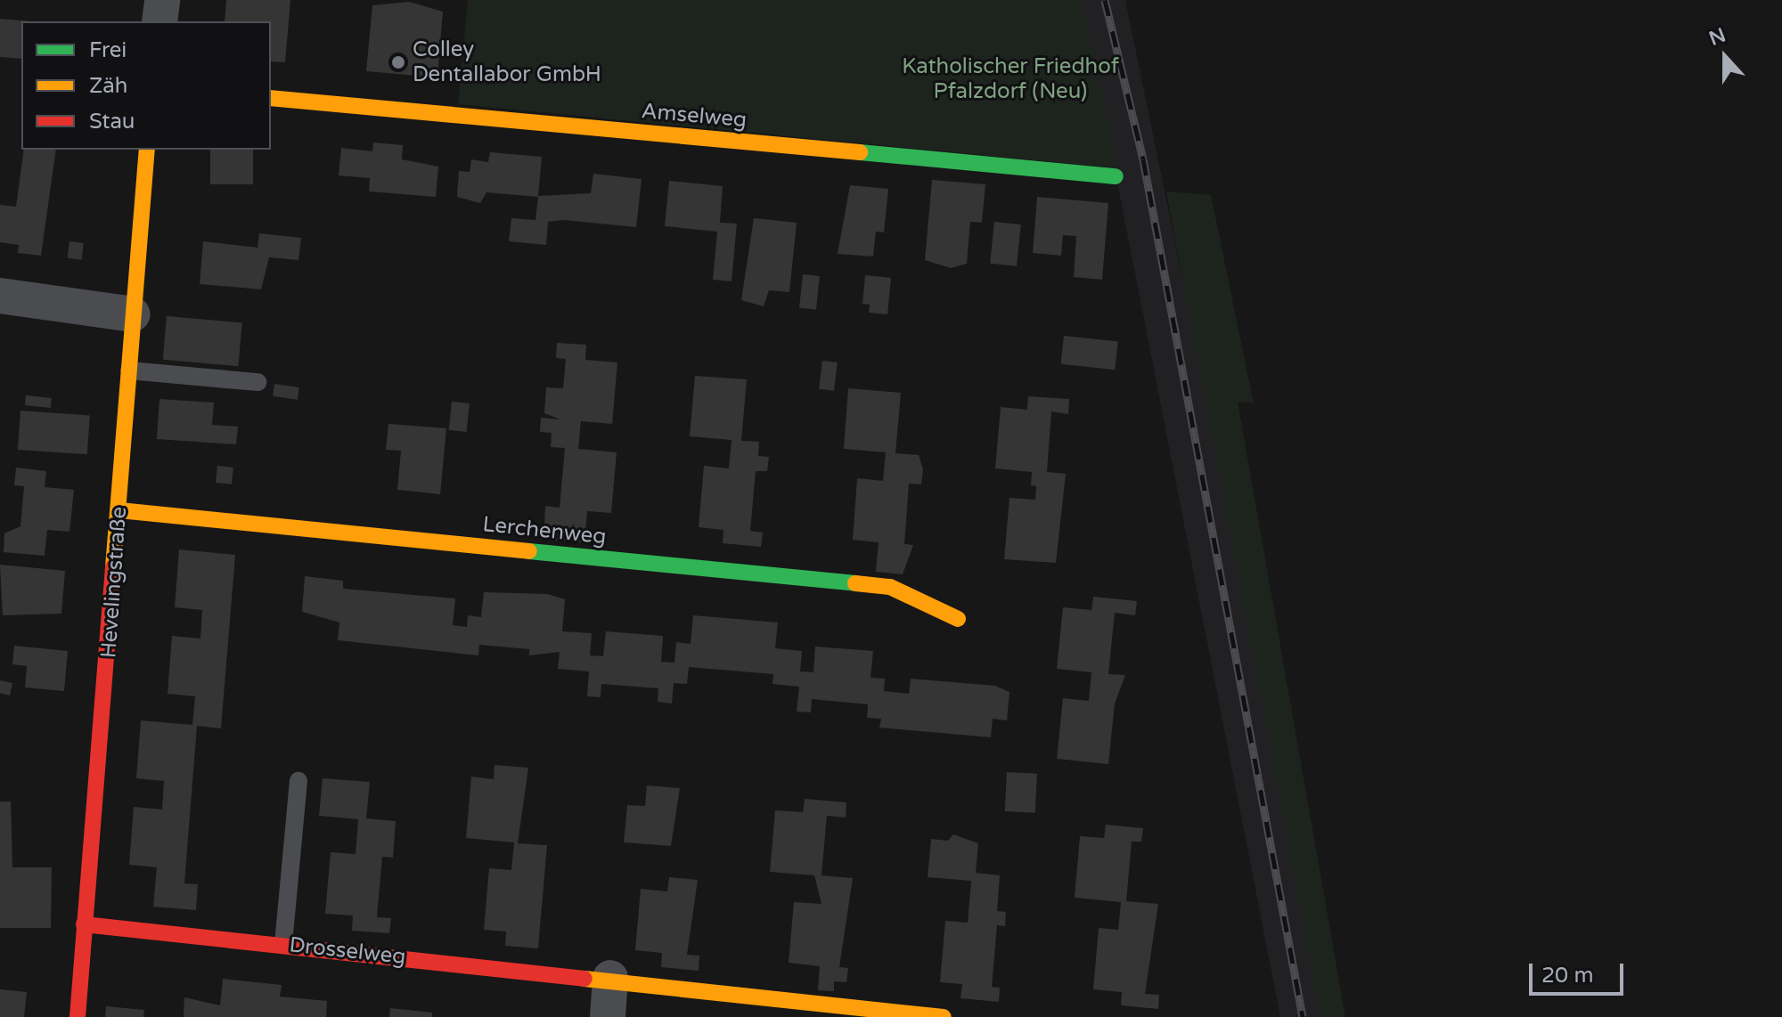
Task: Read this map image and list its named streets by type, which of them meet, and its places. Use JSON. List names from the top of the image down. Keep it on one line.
{"streets":{"street":["Amselweg","Lerchenweg","Hevelingstraße","Drosselweg"]},"crossings":[["Lerchenweg","Hevelingstraße"],["Hevelingstraße","Drosselweg"]],"parks":["Katholischer Friedhof Pfalzdorf (Neu)"],"places":["Colley Dentallabor GmbH"],"legend":["Frei","Zäh","Stau"],"scale_bar":"20 m","north":"top"}
